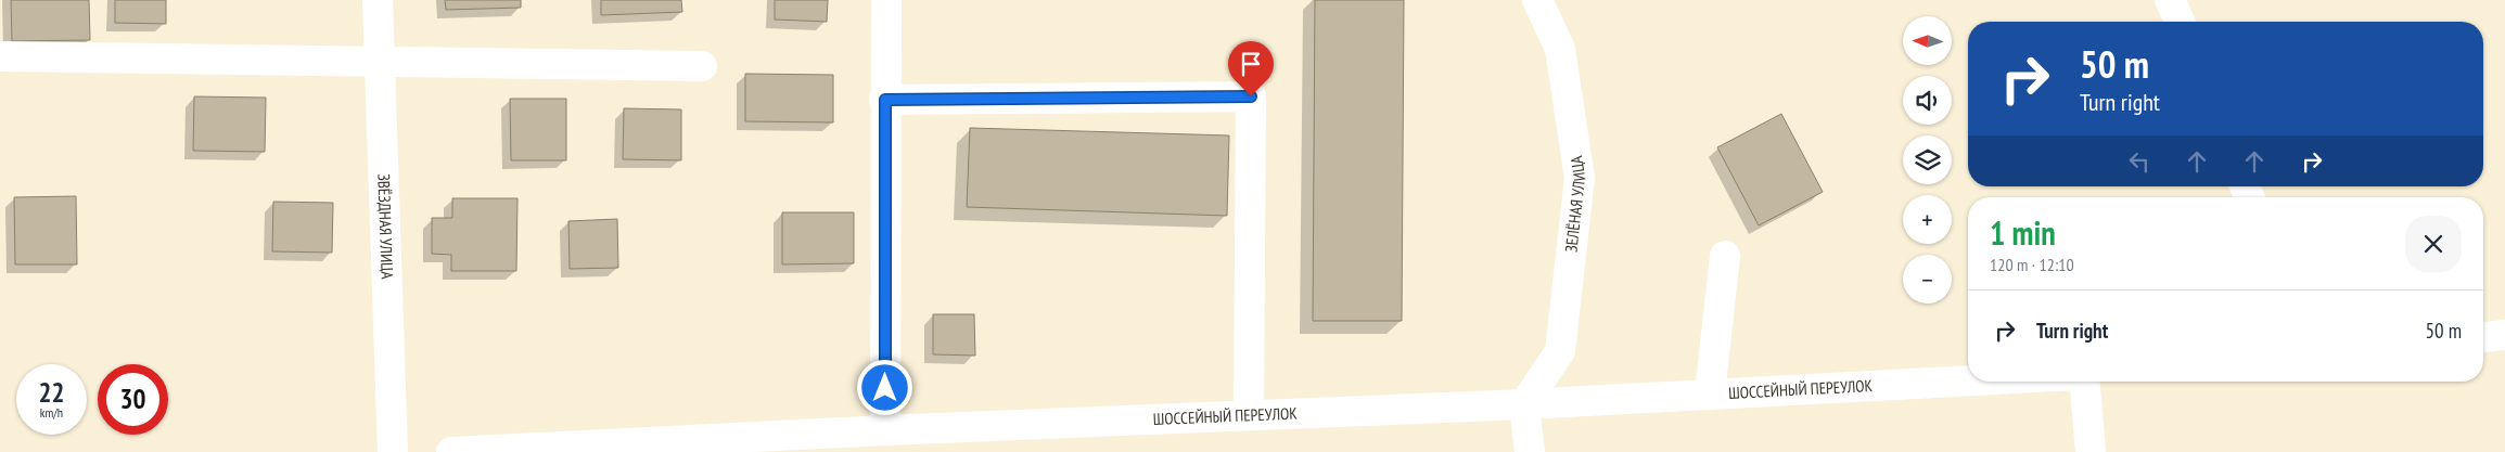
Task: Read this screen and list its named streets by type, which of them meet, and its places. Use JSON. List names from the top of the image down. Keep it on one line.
{"streets":{"street":["ЗЕЛЁНАЯ УЛИЦА","ЗВЁЗДНАЯ УЛИЦА","ШОССЕЙНЫЙ ПЕРЕУЛОК"]},"crossings":[["ЗЕЛЁНАЯ УЛИЦА","ШОССЕЙНЫЙ ПЕРЕУЛОК"]],"north":"left","page":{"map_buttons":["+","−"],"turn":["50 m","Turn right"],"heading":["1 min","120 m · 12:10"],"list":[{"name":"Turn right","value":"50 m"}],"speed":"22 km/h","limit":"30"}}
